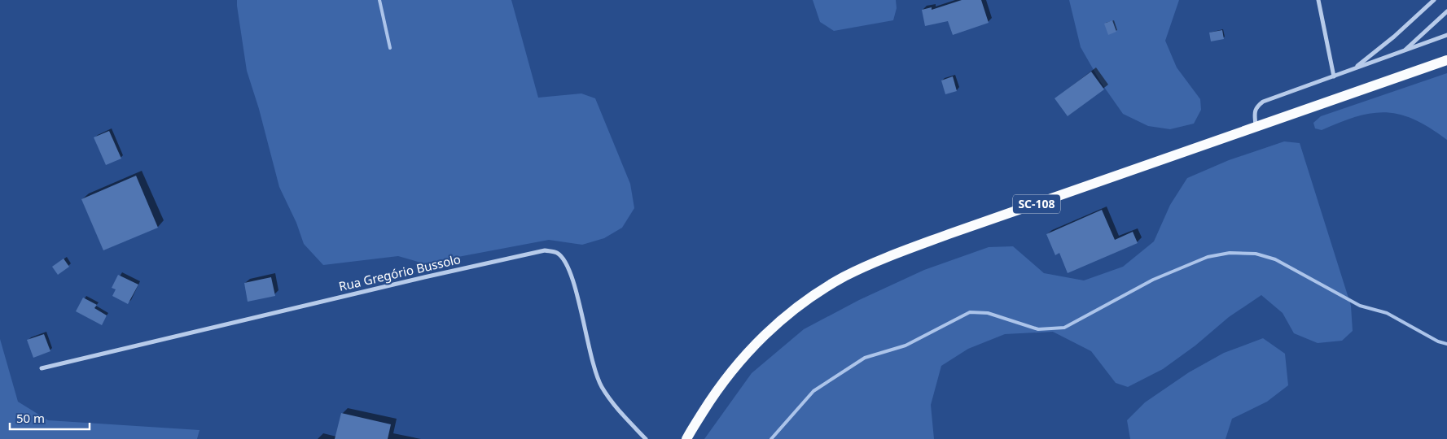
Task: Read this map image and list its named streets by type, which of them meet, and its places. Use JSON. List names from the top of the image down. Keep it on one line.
{"streets":{"main road":["SC-108"],"street":["Rua Gregório Bussolo"]},"scale_bar":"50 m"}
